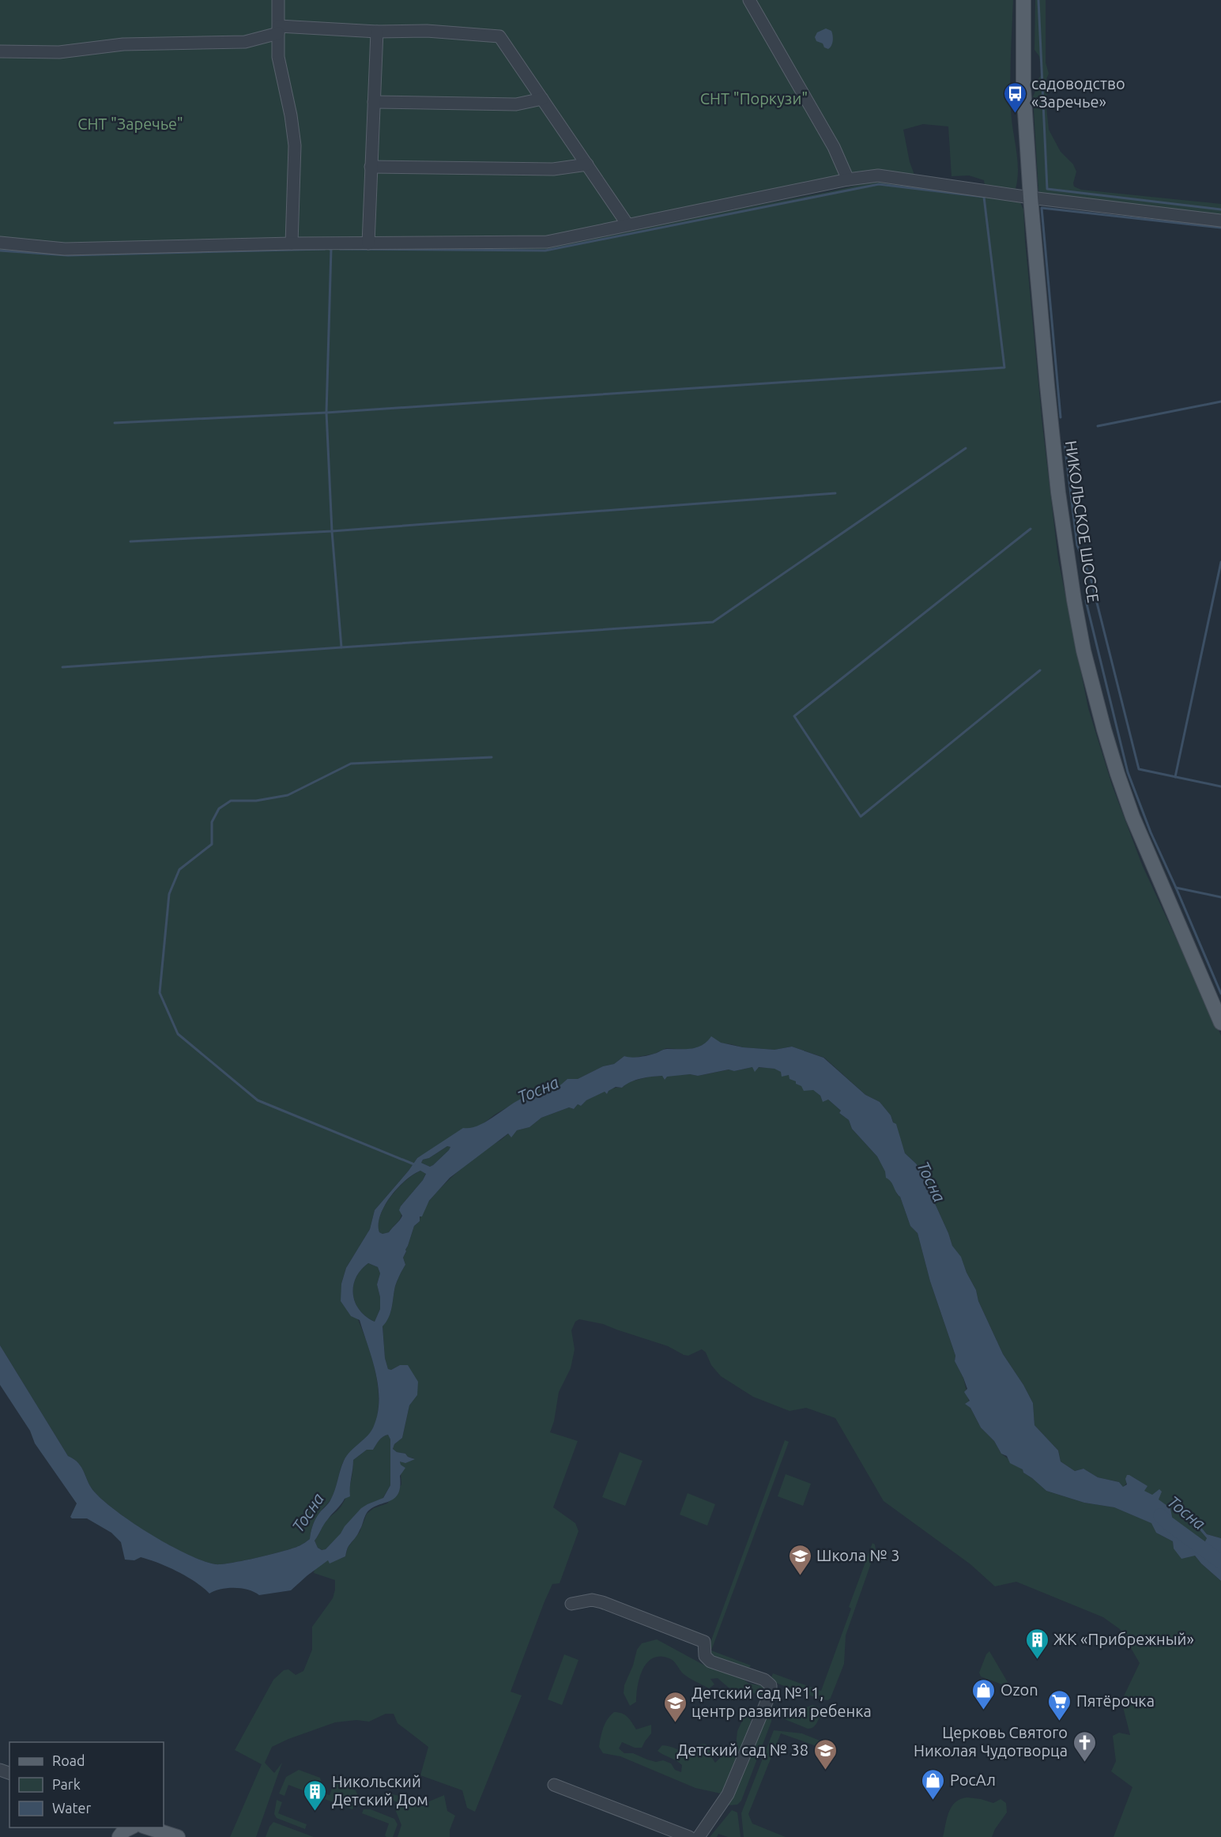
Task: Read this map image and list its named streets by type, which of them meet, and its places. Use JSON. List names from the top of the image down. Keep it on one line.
{"streets":{"main road":["НИКОЛЬСКОЕ ШОССЕ"]},"water":["Тосна"],"parks":["СНТ \"Поркузи\"","СНТ \"Заречье\""],"places":{"bus stop":["садоводство «Заречье»"],"school or university":["Школа № 3","Детский сад №11, центр развития ребенка","Детский сад № 38"],"building":["ЖК «Прибрежный»","Никольский Детский Дом"],"shop":["Ozon","РосАл"],"supermarket":["Пятёрочка"],"church":["Церковь Святого Николая Чудотворца"]},"legend":["Road","Park","Water"]}
